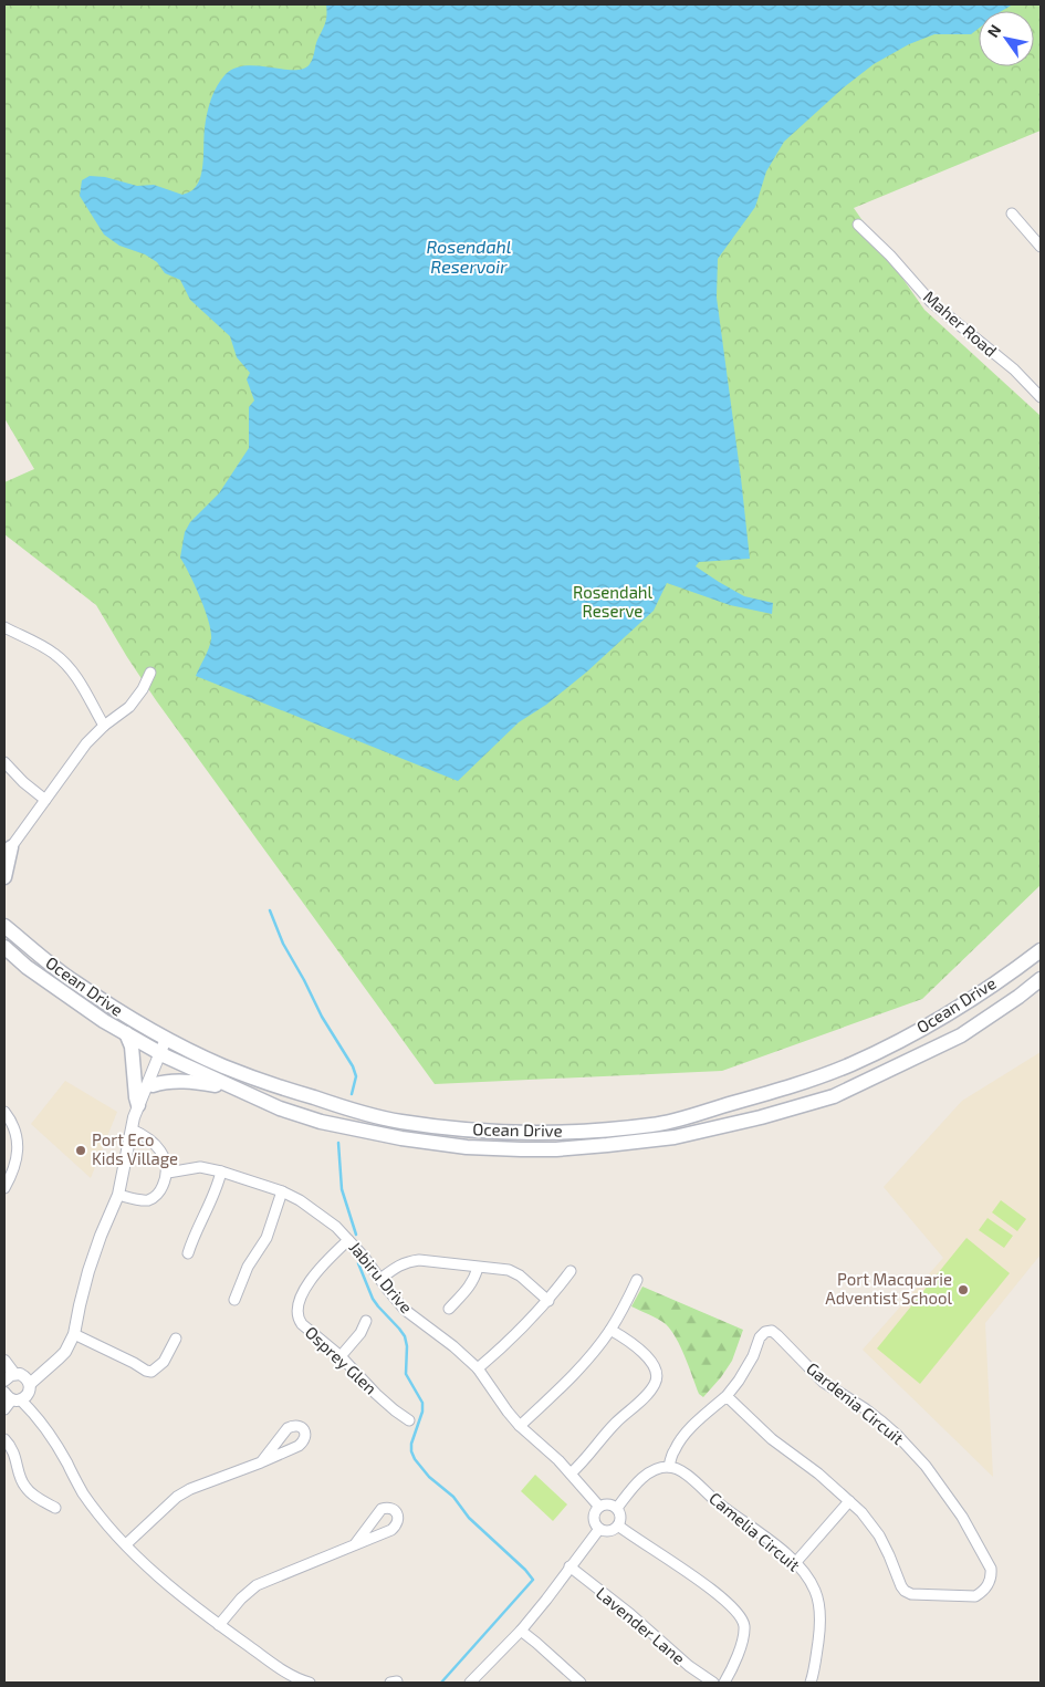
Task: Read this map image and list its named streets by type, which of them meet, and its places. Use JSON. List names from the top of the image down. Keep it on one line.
{"streets":{"main road":["Ocean Drive"],"street":["Maher Road","Jabiru Drive","Osprey Glen","Gardenia Circuit","Camelia Circuit","Lavender Lane"]},"crossings":[["Jabiru Drive","Osprey Glen"],["Gardenia Circuit","Camelia Circuit"]],"water":["Rosendahl Reservoir"],"parks":["Rosendahl Reserve"],"places":["Port Eco Kids Village","Port Macquarie Adventist School"],"north":"top left"}
